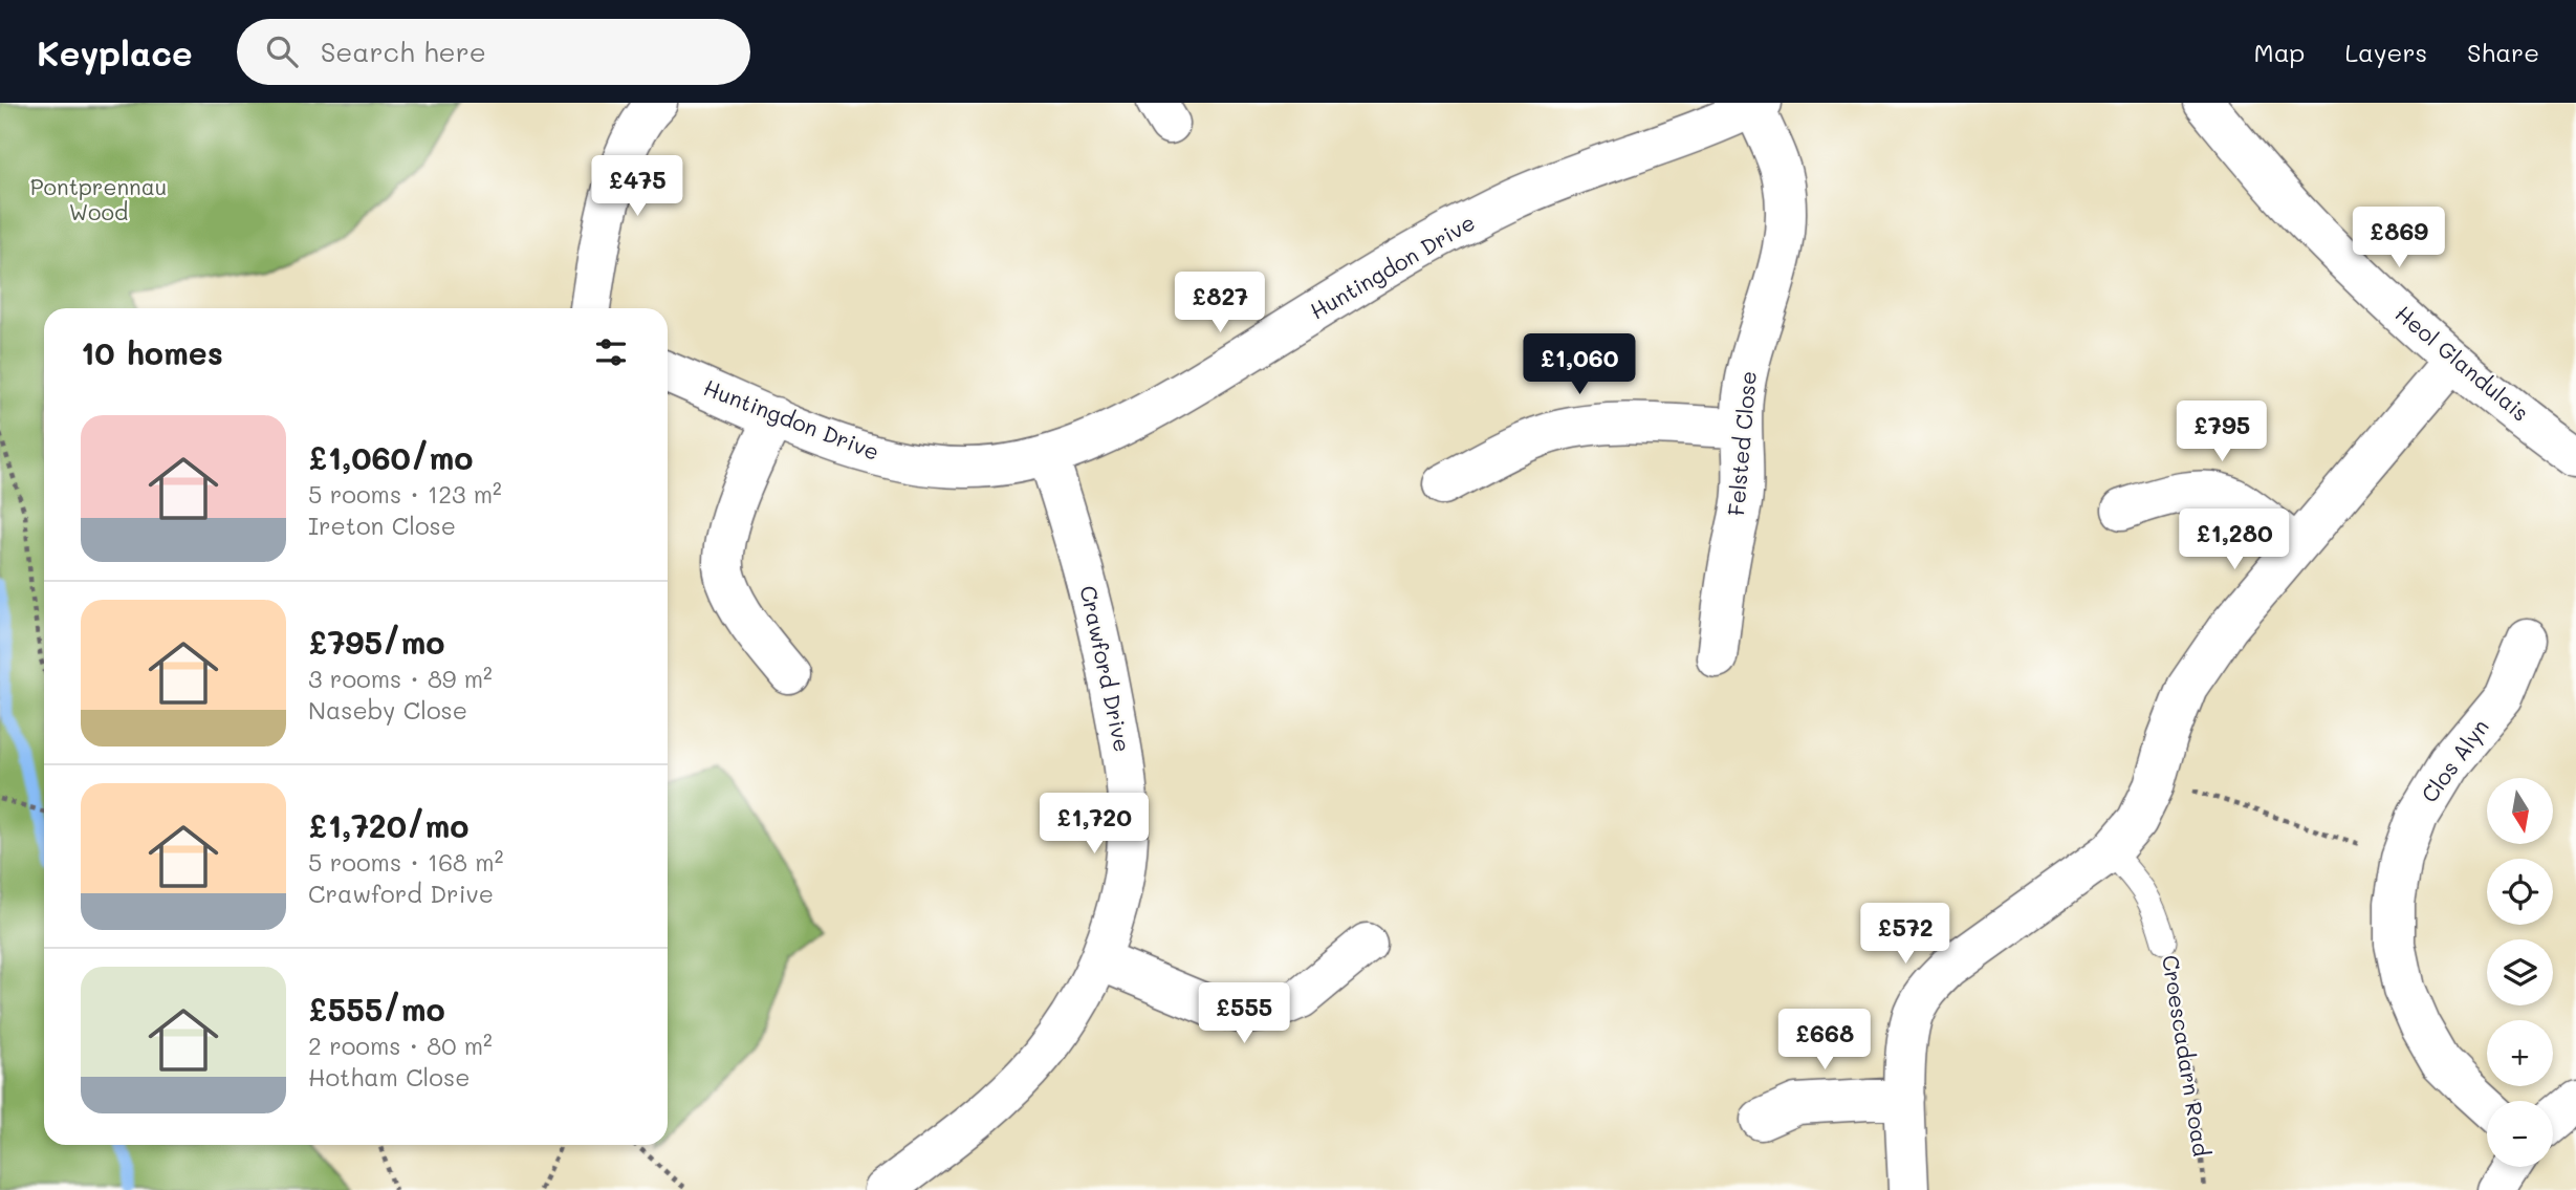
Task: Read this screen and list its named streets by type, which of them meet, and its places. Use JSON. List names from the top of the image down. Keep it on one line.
{"streets":{"street":["Huntingdon Drive","Heol Glandulais","Felsted Close","Crawford Drive","Clos Alyn"],"lane":["Croescadarn Road"]},"crossings":[["Huntingdon Drive","Felsted Close"],["Huntingdon Drive","Crawford Drive"]],"parks":["Pontprennau Wood"],"north":"bottom","page":{"header":"Keyplace","search":"Search here","nav":["Map","Layers","Share"],"price":["£475","£869","£827","£1,060","£795","£1,280","£1,720","£572","£555","£668"],"heading":"10 homes","list":[{"name":"£1,060/mo","note":"5 rooms · 123 m² · Ireton Close"},{"name":"£795/mo","note":"3 rooms · 89 m² · Naseby Close"},{"name":"£1,720/mo","note":"5 rooms · 168 m² · Crawford Drive"},{"name":"£555/mo","note":"2 rooms · 80 m² · Hotham Close"}],"map_buttons":["+","−"]}}
